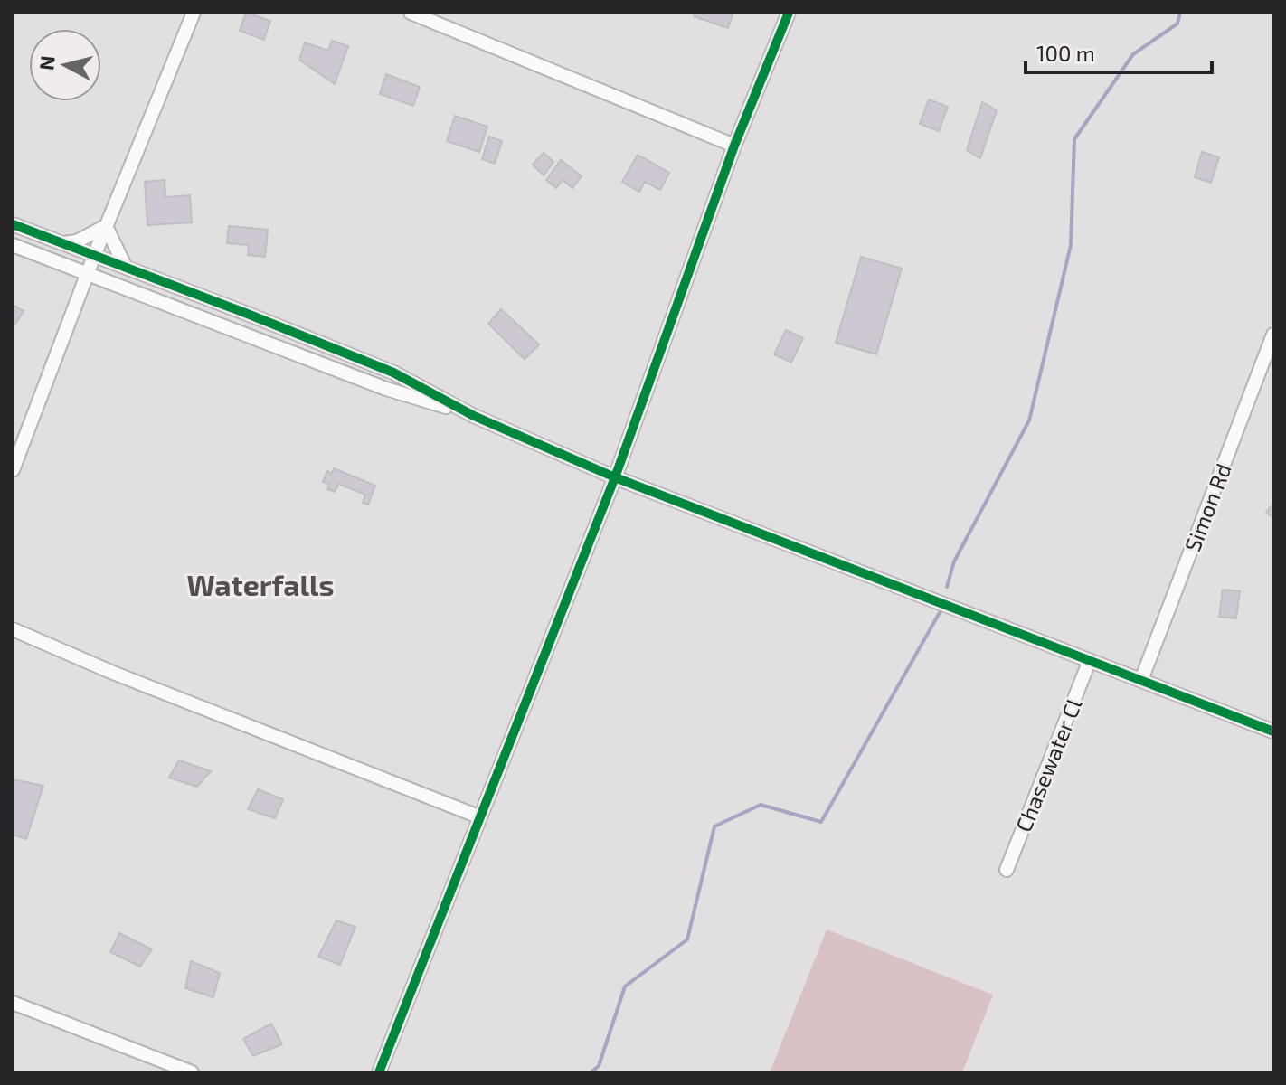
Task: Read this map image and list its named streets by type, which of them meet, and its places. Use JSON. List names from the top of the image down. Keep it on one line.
{"streets":{"street":["Simon Rd","Chasewater Cl"]},"districts":["Waterfalls"],"scale_bar":"100 m","north":"left"}
